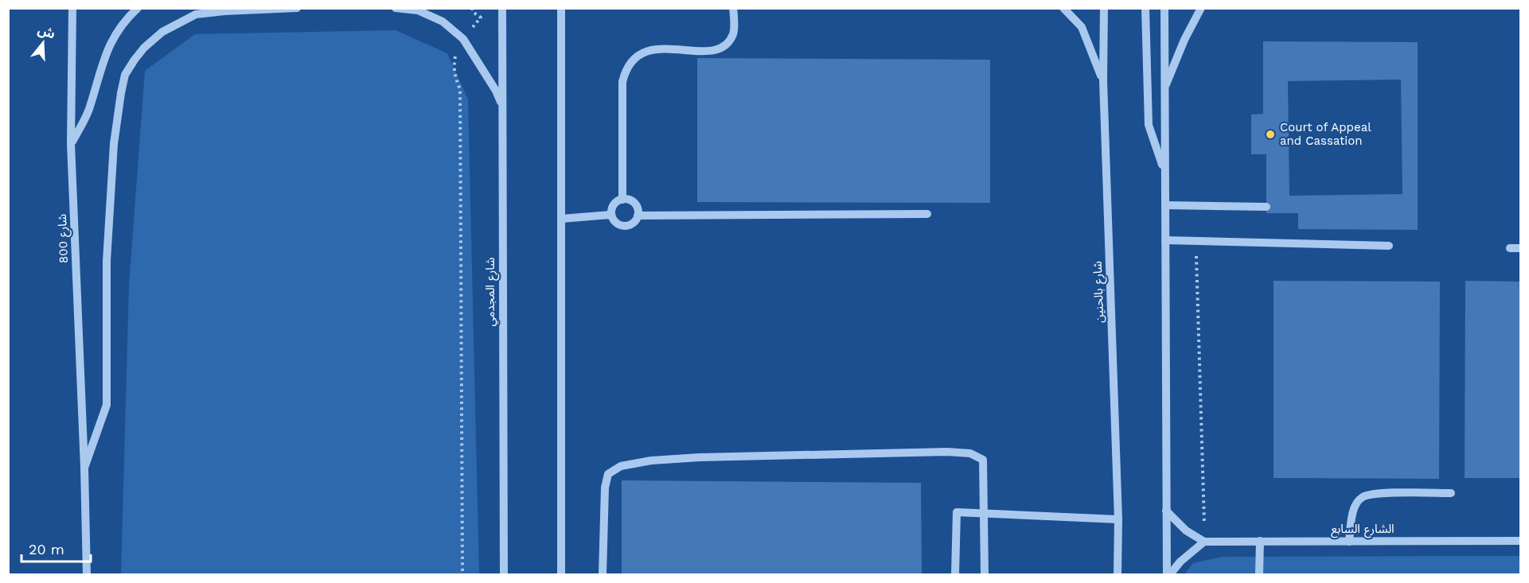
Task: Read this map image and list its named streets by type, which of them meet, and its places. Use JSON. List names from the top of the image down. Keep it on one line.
{"streets":{"street":["شارع 800","شارع المجدمي","شارع بالحنين","الشارع السابع"]},"places":["Court of Appeal and Cassation"],"scale_bar":"20 m","north":"top"}
